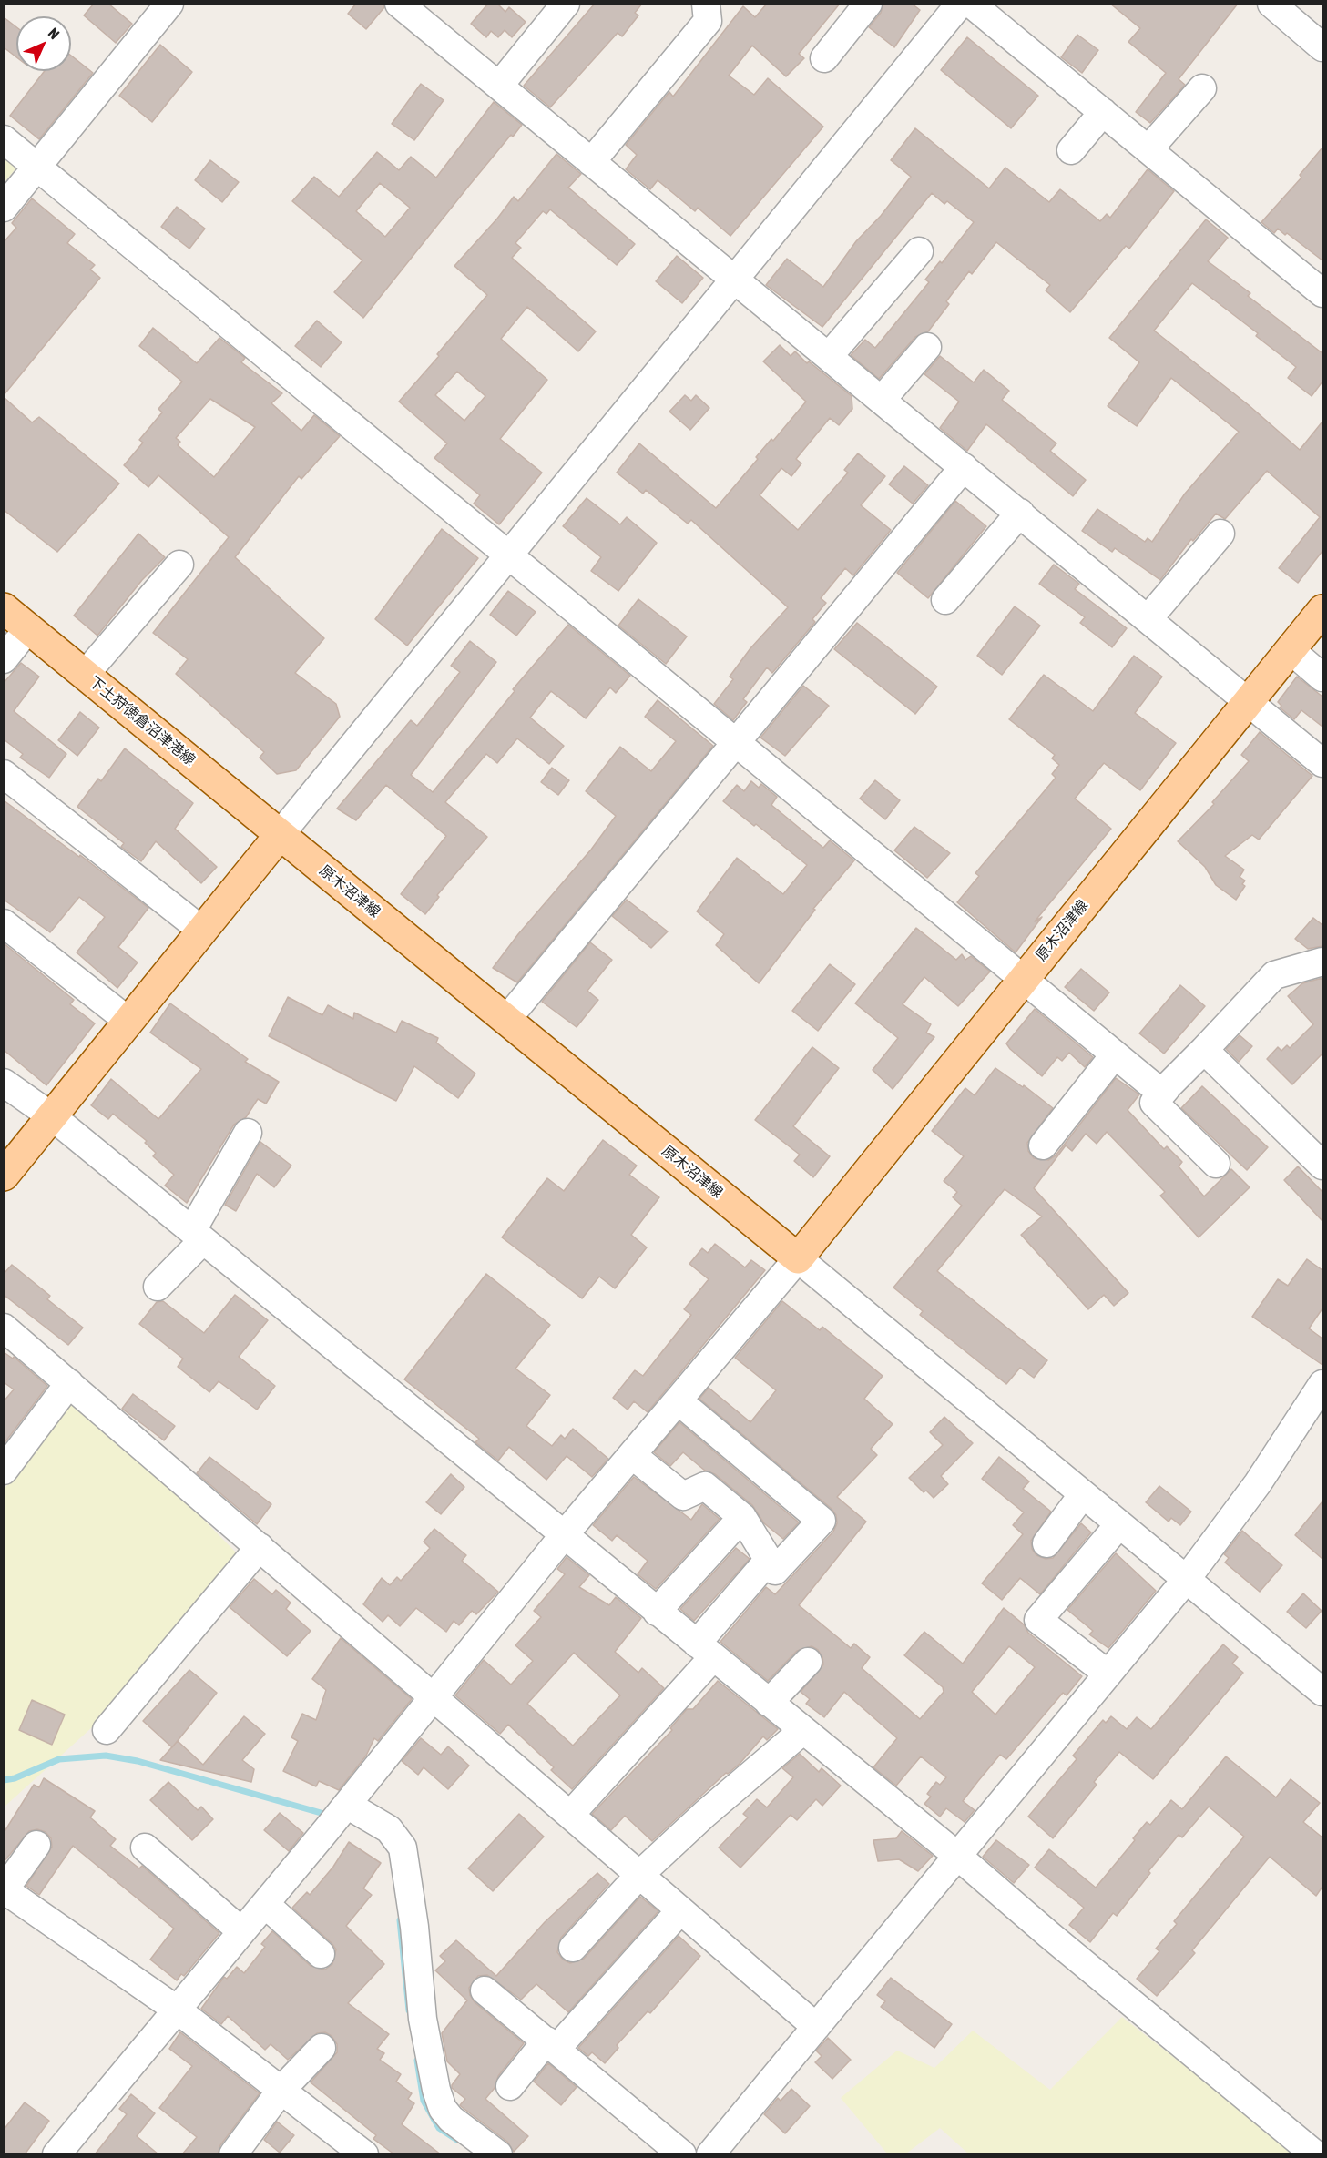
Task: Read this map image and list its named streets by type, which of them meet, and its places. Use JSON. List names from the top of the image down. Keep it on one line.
{"streets":{"main road":["下土狩徳倉沼津港線","原木沼津線"]},"crossings":[["下土狩徳倉沼津港線","原木沼津線"]],"north":"top right"}
